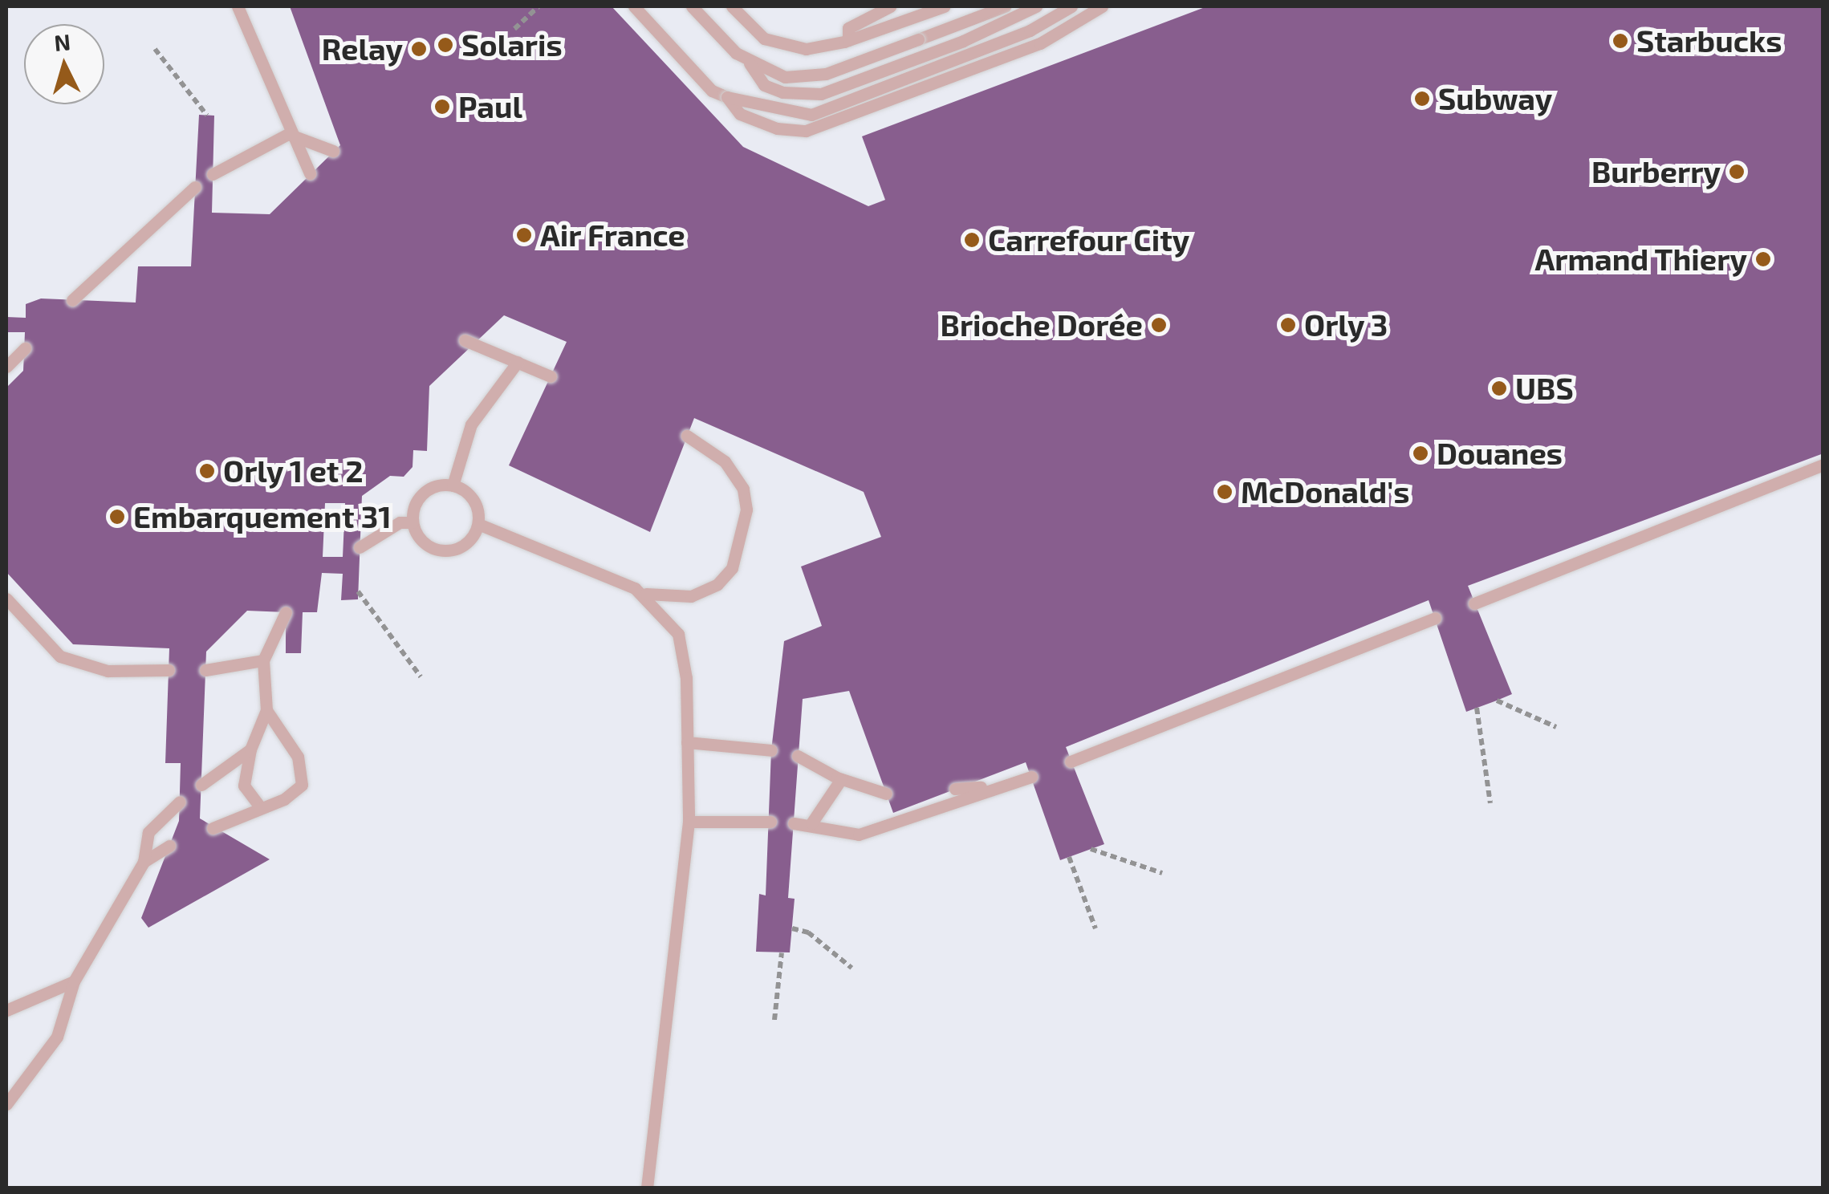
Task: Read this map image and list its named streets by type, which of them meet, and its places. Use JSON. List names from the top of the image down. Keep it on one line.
{"places":["Starbucks","Solaris","Relay","Subway","Paul","Burberry","Air France","Carrefour City","Armand Thiery","Brioche Dorée","Orly 3","UBS","Douanes","Orly 1 et 2","McDonald's","Embarquement 31"],"north":"top"}
